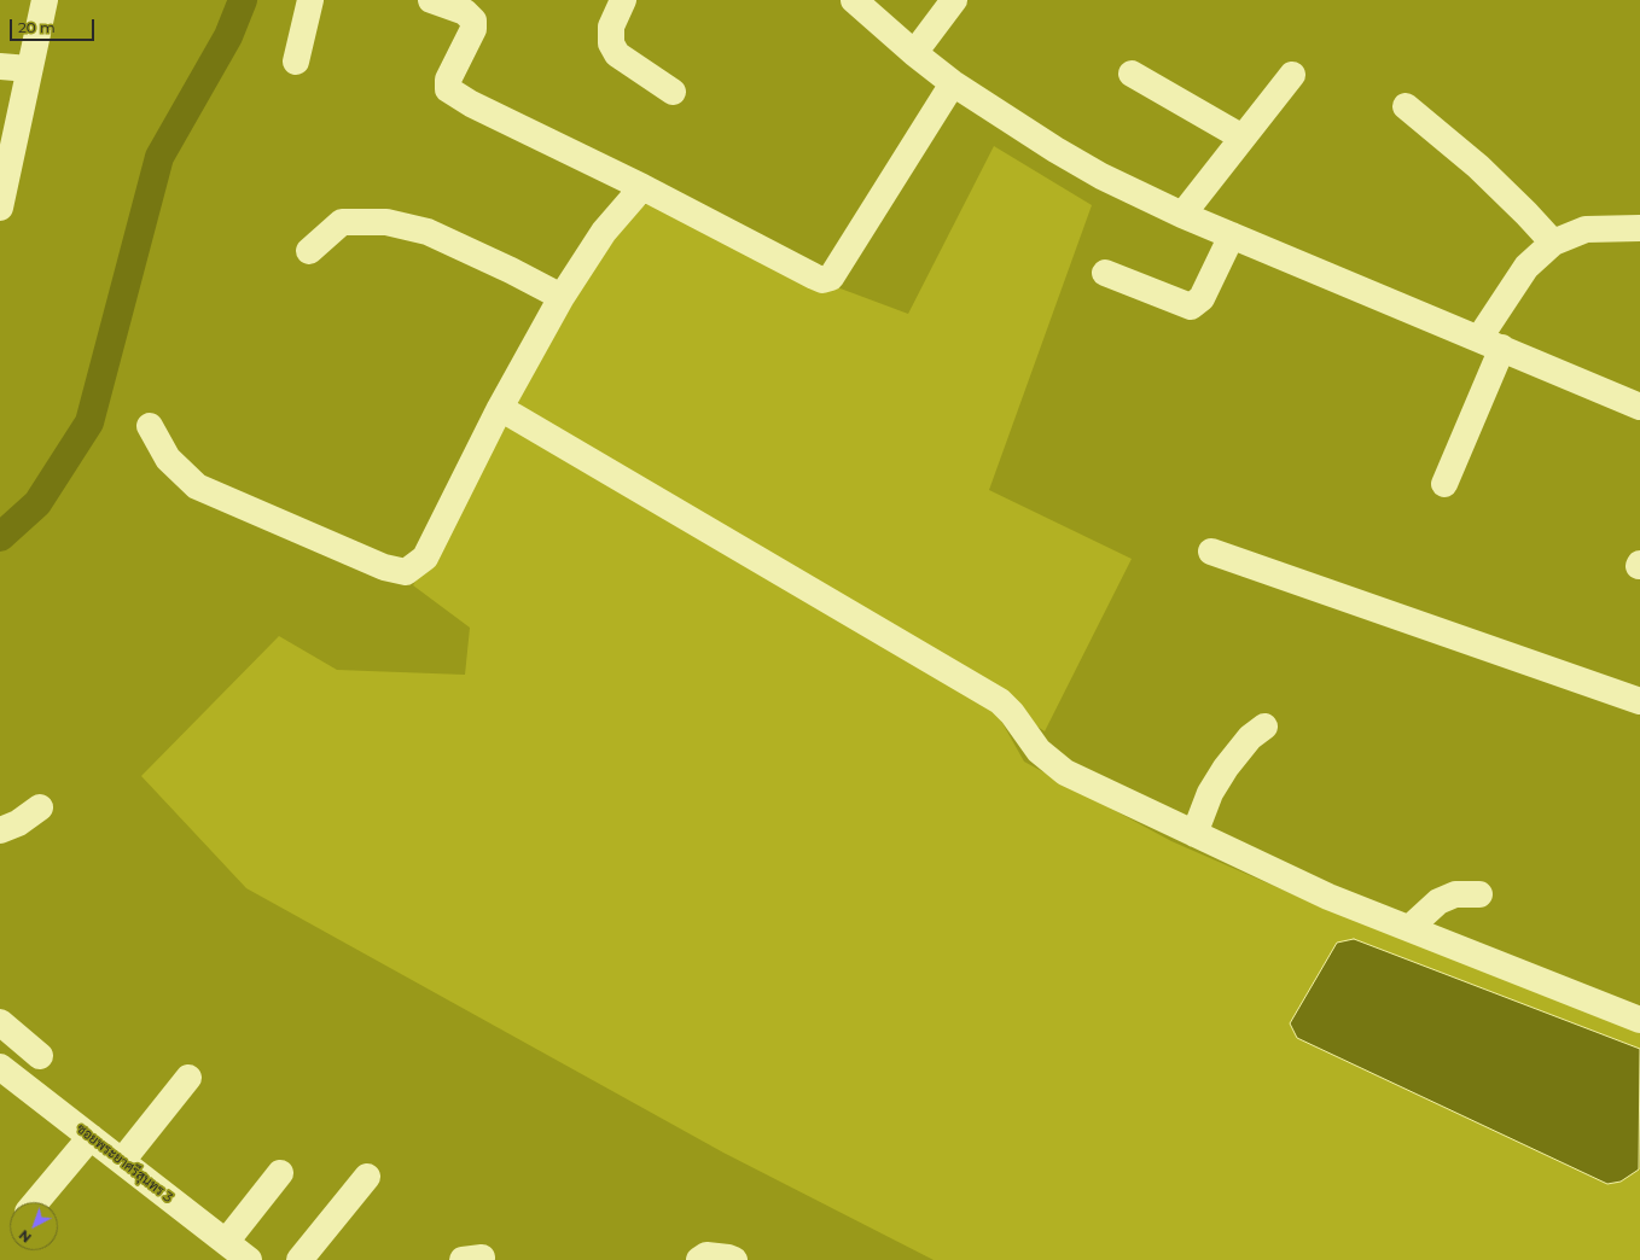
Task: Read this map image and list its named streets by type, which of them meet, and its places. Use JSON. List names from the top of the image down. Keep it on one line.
{"streets":{"street":["ซอยพระยาศรีสุนทร 3"]},"scale_bar":"20 m","north":"bottom left"}
